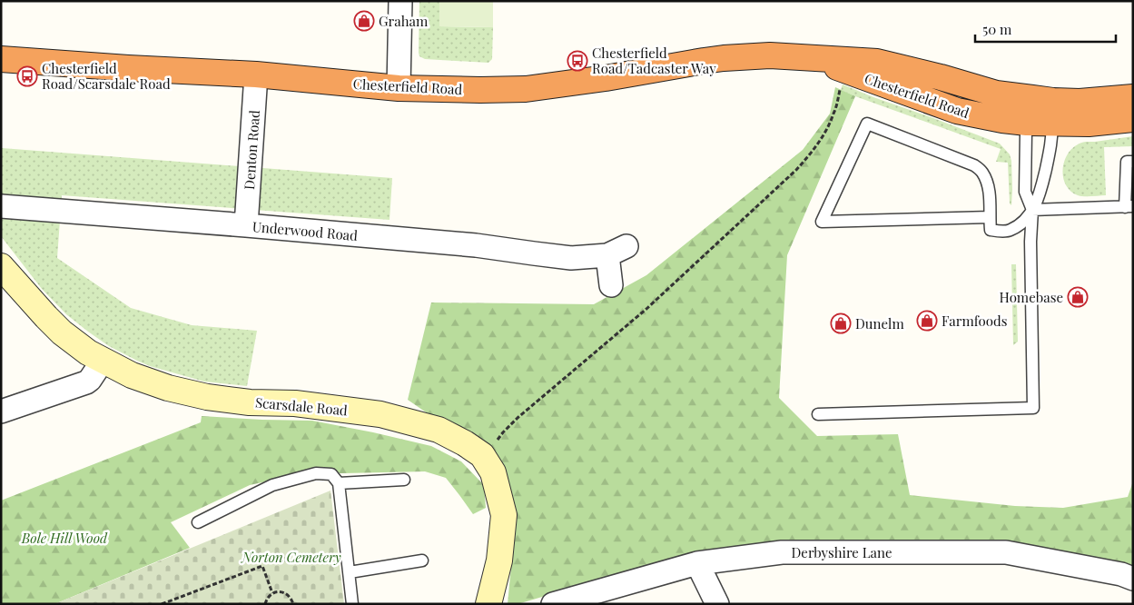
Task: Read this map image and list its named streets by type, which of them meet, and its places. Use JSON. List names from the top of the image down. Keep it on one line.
{"streets":{"highway":["Chesterfield Road"],"street":["Denton Road","Underwood Road","Scarsdale Road","Derbyshire Lane"]},"crossings":[["Chesterfield Road","Denton Road"],["Denton Road","Underwood Road"]],"parks":["Bole Hill Wood","Norton Cemetery"],"places":{"shop":["Graham","Homebase","Farmfoods","Dunelm"],"bus stop":["Chesterfield Road/Tadcaster Way","Chesterfield Road/Scarsdale Road"]},"scale_bar":"50 m"}
